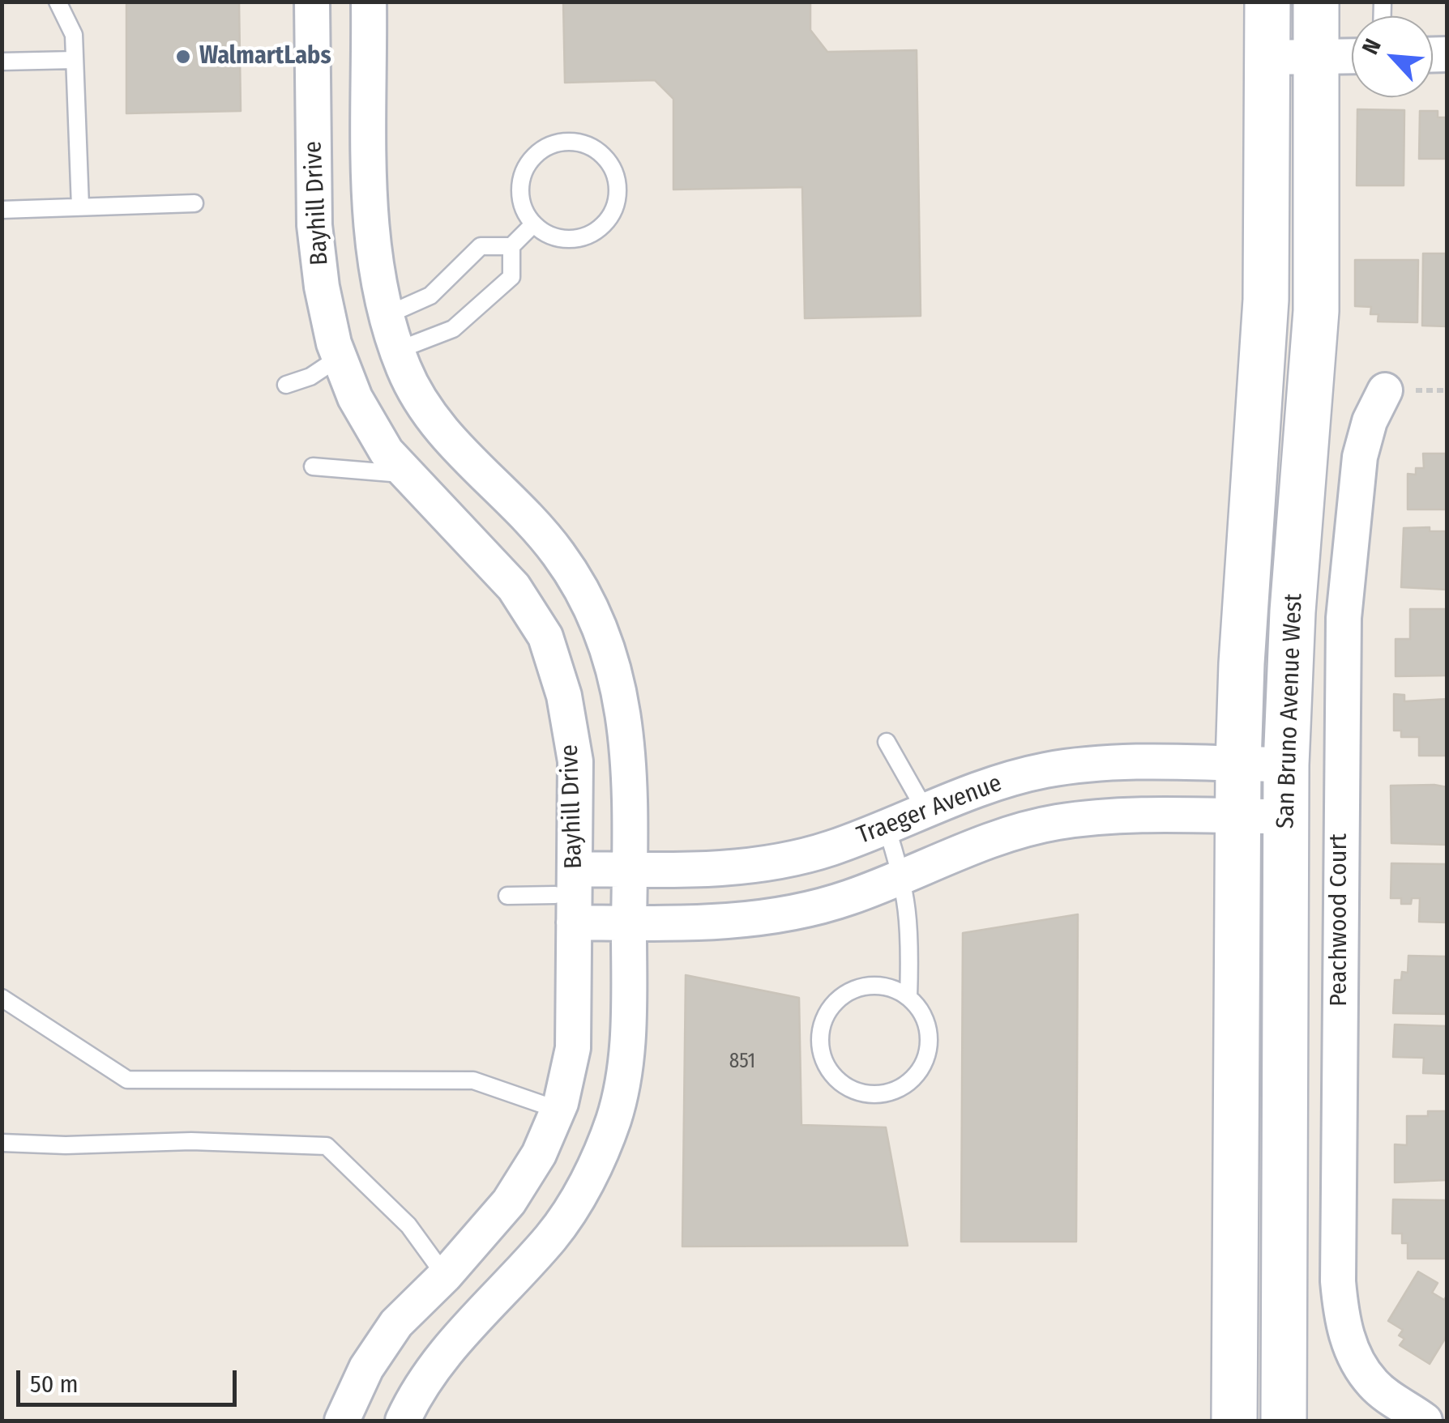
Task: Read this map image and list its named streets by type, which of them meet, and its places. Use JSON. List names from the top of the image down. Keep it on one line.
{"streets":{"main road":["San Bruno Avenue West"],"street":["Bayhill Drive","Traeger Avenue","Peachwood Court"]},"crossings":[["Bayhill Drive","Traeger Avenue"],["San Bruno Avenue West","Traeger Avenue"]],"places":["WalmartLabs"],"house_numbers":["851"],"scale_bar":"50 m","north":"top left"}
